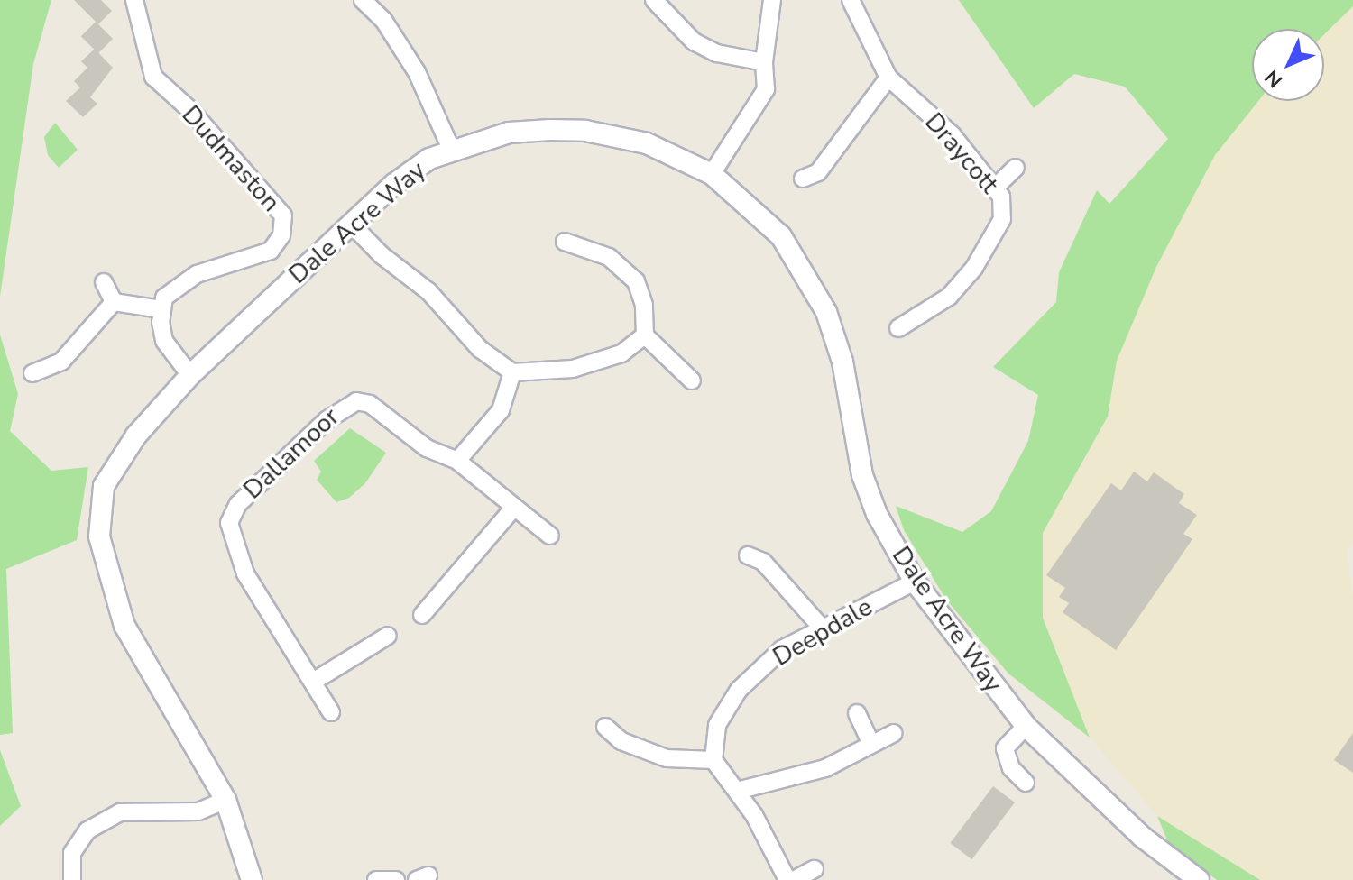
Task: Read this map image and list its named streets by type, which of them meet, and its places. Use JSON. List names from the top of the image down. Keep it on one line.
{"streets":{"street":["Draycott","Dudmaston","Dale Acre Way","Dallamoor","Deepdale"]},"crossings":[["Dale Acre Way","Deepdale"]],"north":"bottom left"}
